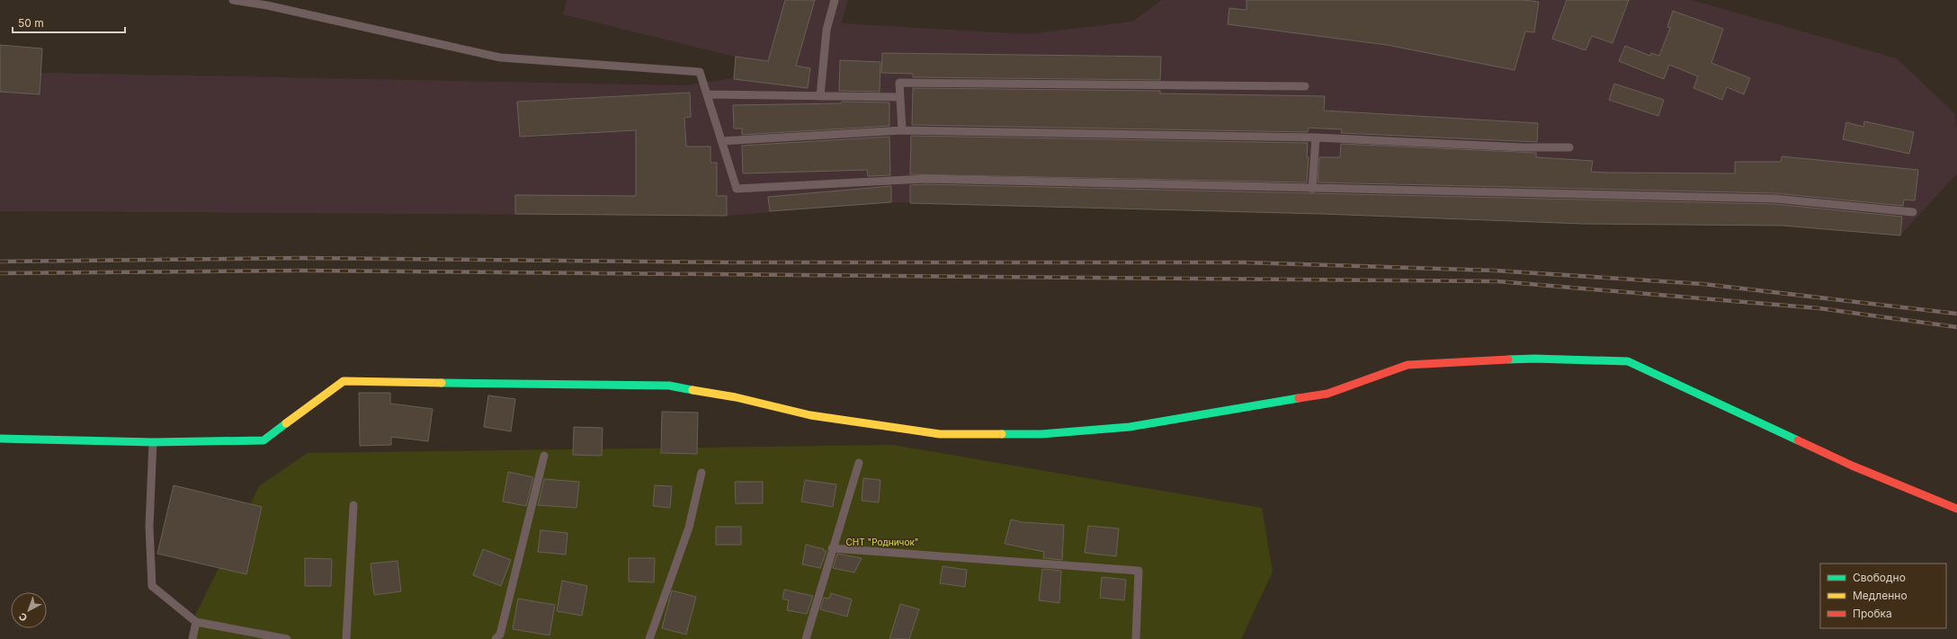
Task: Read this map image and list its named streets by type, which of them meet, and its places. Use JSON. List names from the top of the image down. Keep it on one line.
{"parks":["СНТ \"Родничок\""],"legend":["Свободно","Медленно","Пробка"],"scale_bar":"50 m","north":"bottom left"}
